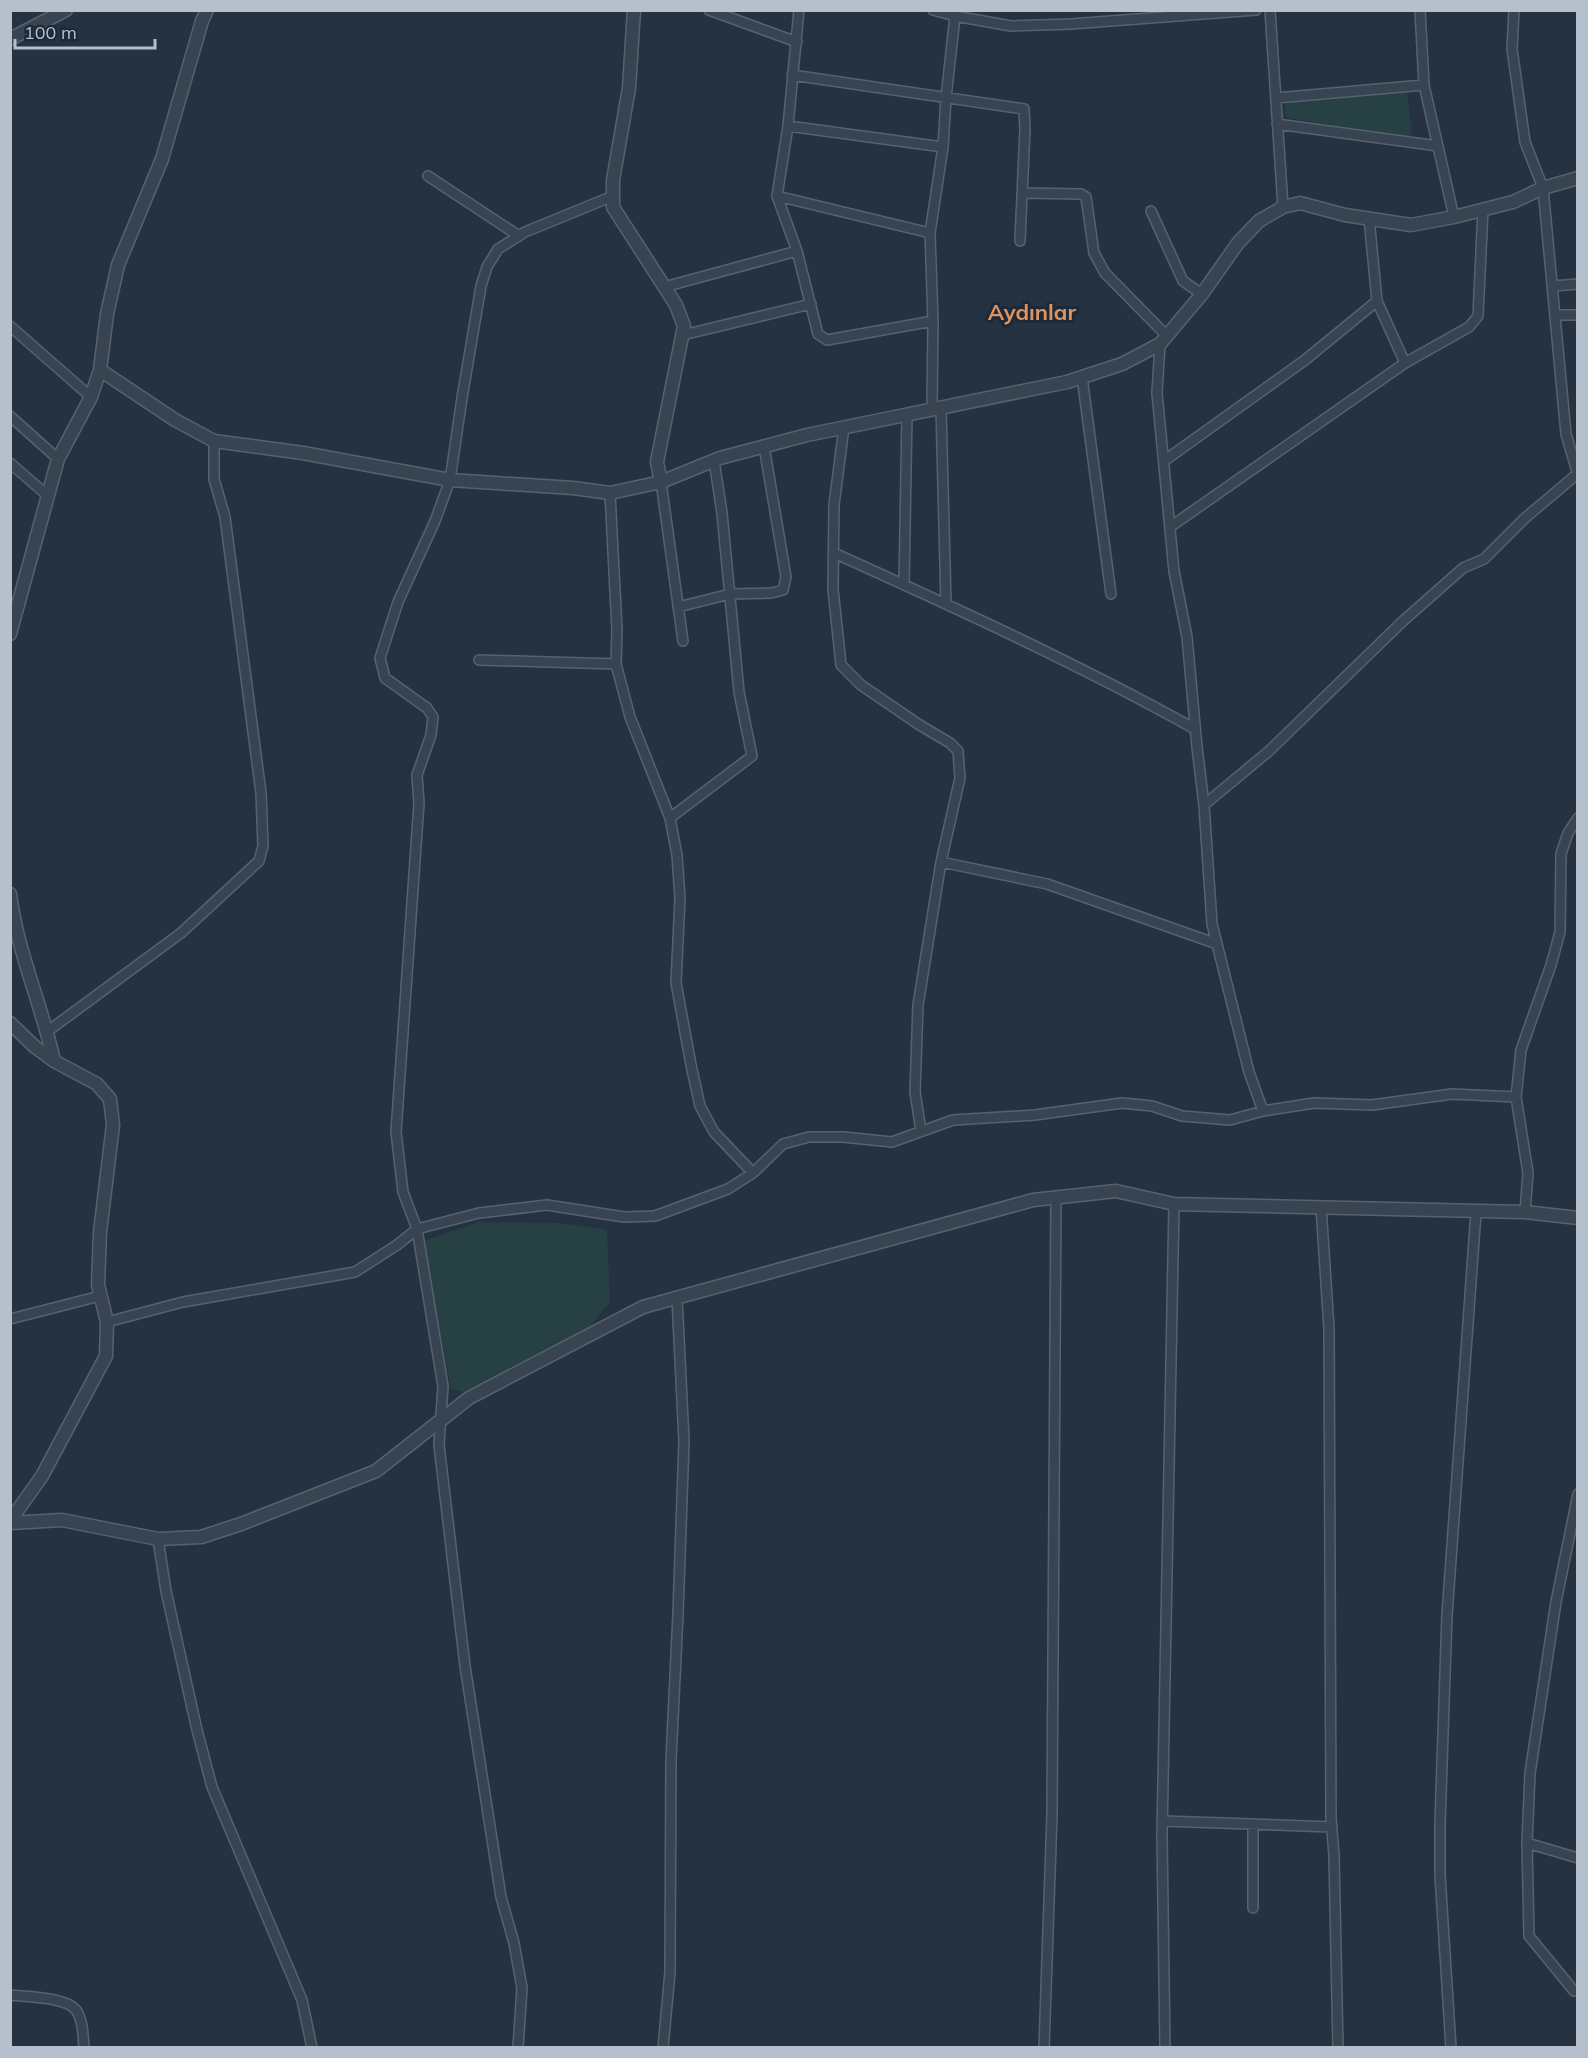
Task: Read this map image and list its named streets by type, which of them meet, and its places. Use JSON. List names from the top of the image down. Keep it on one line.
{"districts":["Aydınlar"],"scale_bar":"100 m"}
